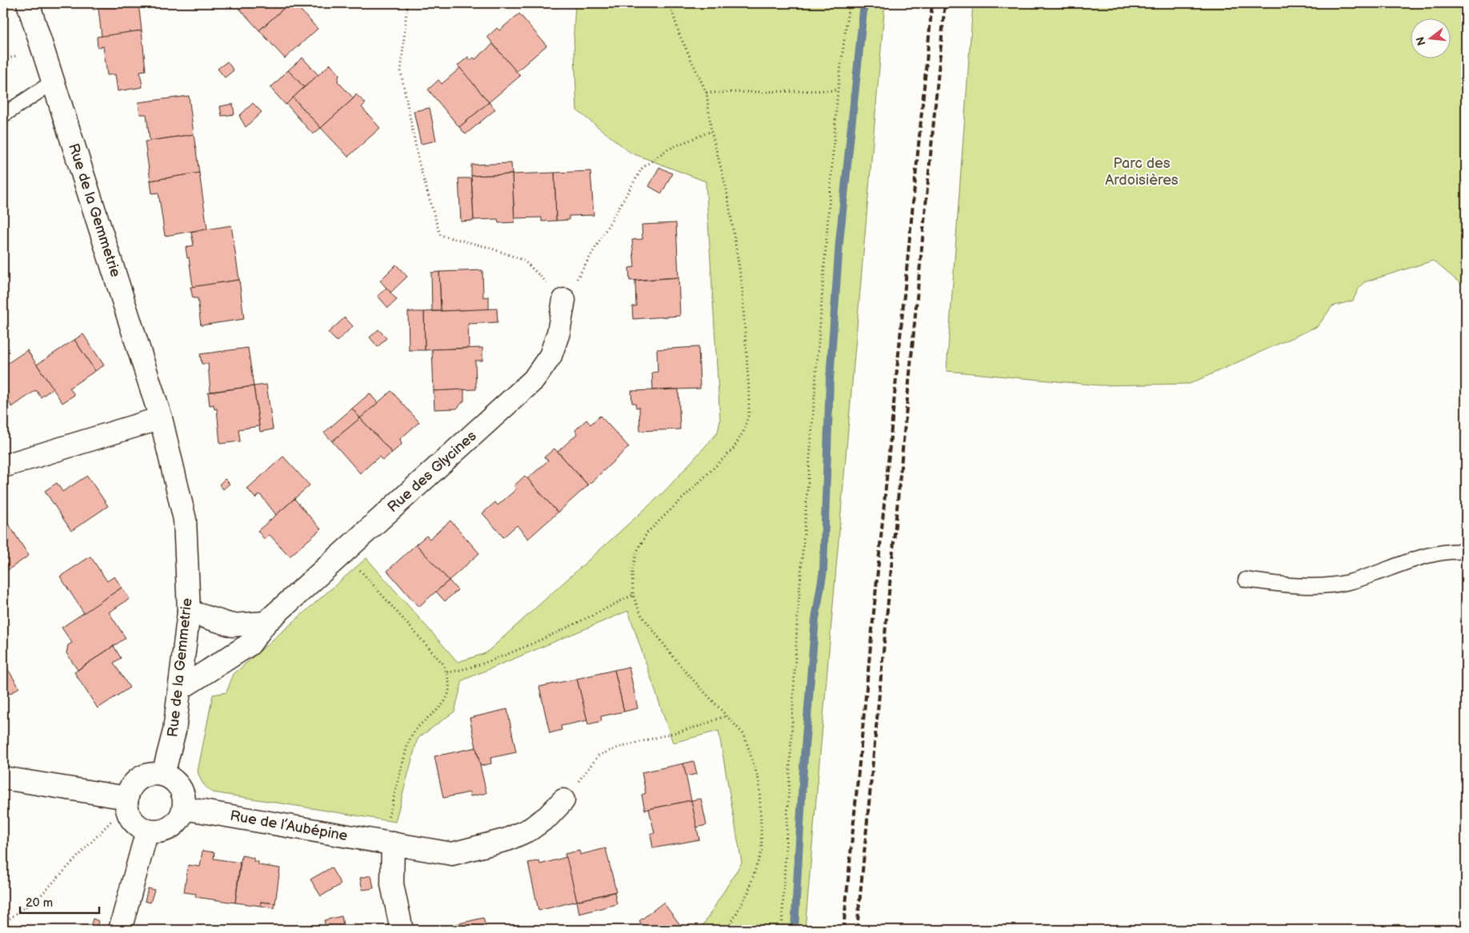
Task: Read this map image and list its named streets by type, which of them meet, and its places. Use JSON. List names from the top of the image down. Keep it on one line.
{"streets":{"street":["Rue de la Gemmetrie","Rue des Glycines","Rue de l’Aubépine"]},"crossings":[["Rue de la Gemmetrie","Rue des Glycines"],["Rue de la Gemmetrie","Rue de l’Aubépine"]],"parks":["Parc des Ardoisières"],"scale_bar":"20 m","north":"left"}
